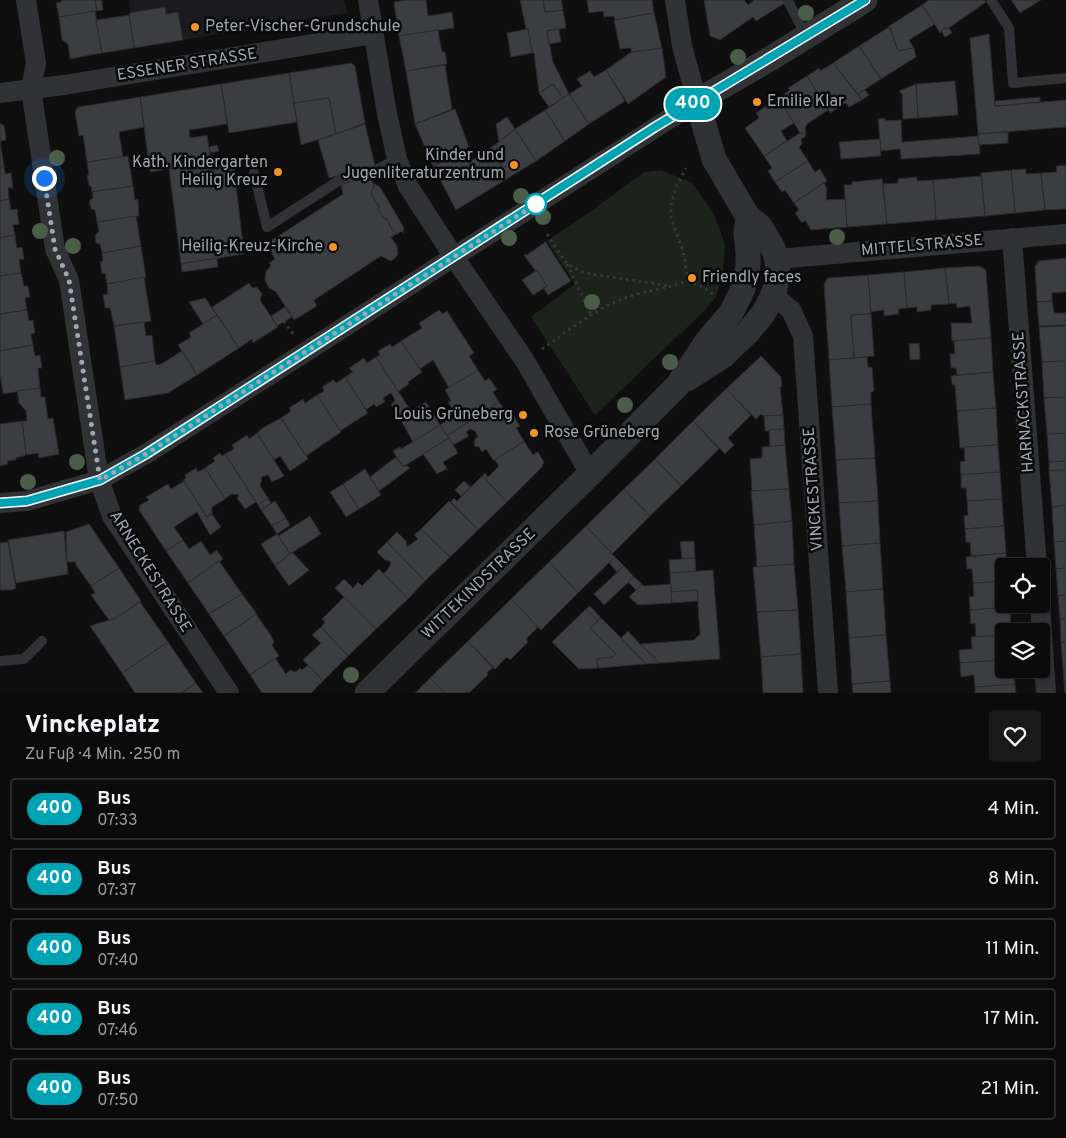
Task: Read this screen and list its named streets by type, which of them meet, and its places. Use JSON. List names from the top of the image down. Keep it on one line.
{"streets":{"street":["ESSENER STRASSE","MITTELSTRASSE","HARNACKSTRASSE","VINCKESTRASSE","ARNECKESTRASSE","WITTEKINDSTRASSE"]},"crossings":[["ESSENER STRASSE","ARNECKESTRASSE"],["MITTELSTRASSE","HARNACKSTRASSE"]],"places":["Peter-Vischer-Grundschule","Emilie Klar","Kinder und Jugenliteraturzentrum","Kath. Kindergarten Heilig Kreuz","Heilig-Kreuz-Kirche","Friendly faces","Louis Grüneberg","Rose Grüneberg"],"lines":["bus line 400"],"page":{"on_map":"400","heading":["Vinckeplatz","Zu Fuß · 4 Min. · 250 m"],"list":[{"mark":"400","name":"Bus","note":"07:33","value":"4 Min."},{"mark":"400","name":"Bus","note":"07:37","value":"8 Min."},{"mark":"400","name":"Bus","note":"07:40","value":"11 Min."},{"mark":"400","name":"Bus","note":"07:46","value":"17 Min."},{"mark":"400","name":"Bus","note":"07:50","value":"21 Min."}]}}
